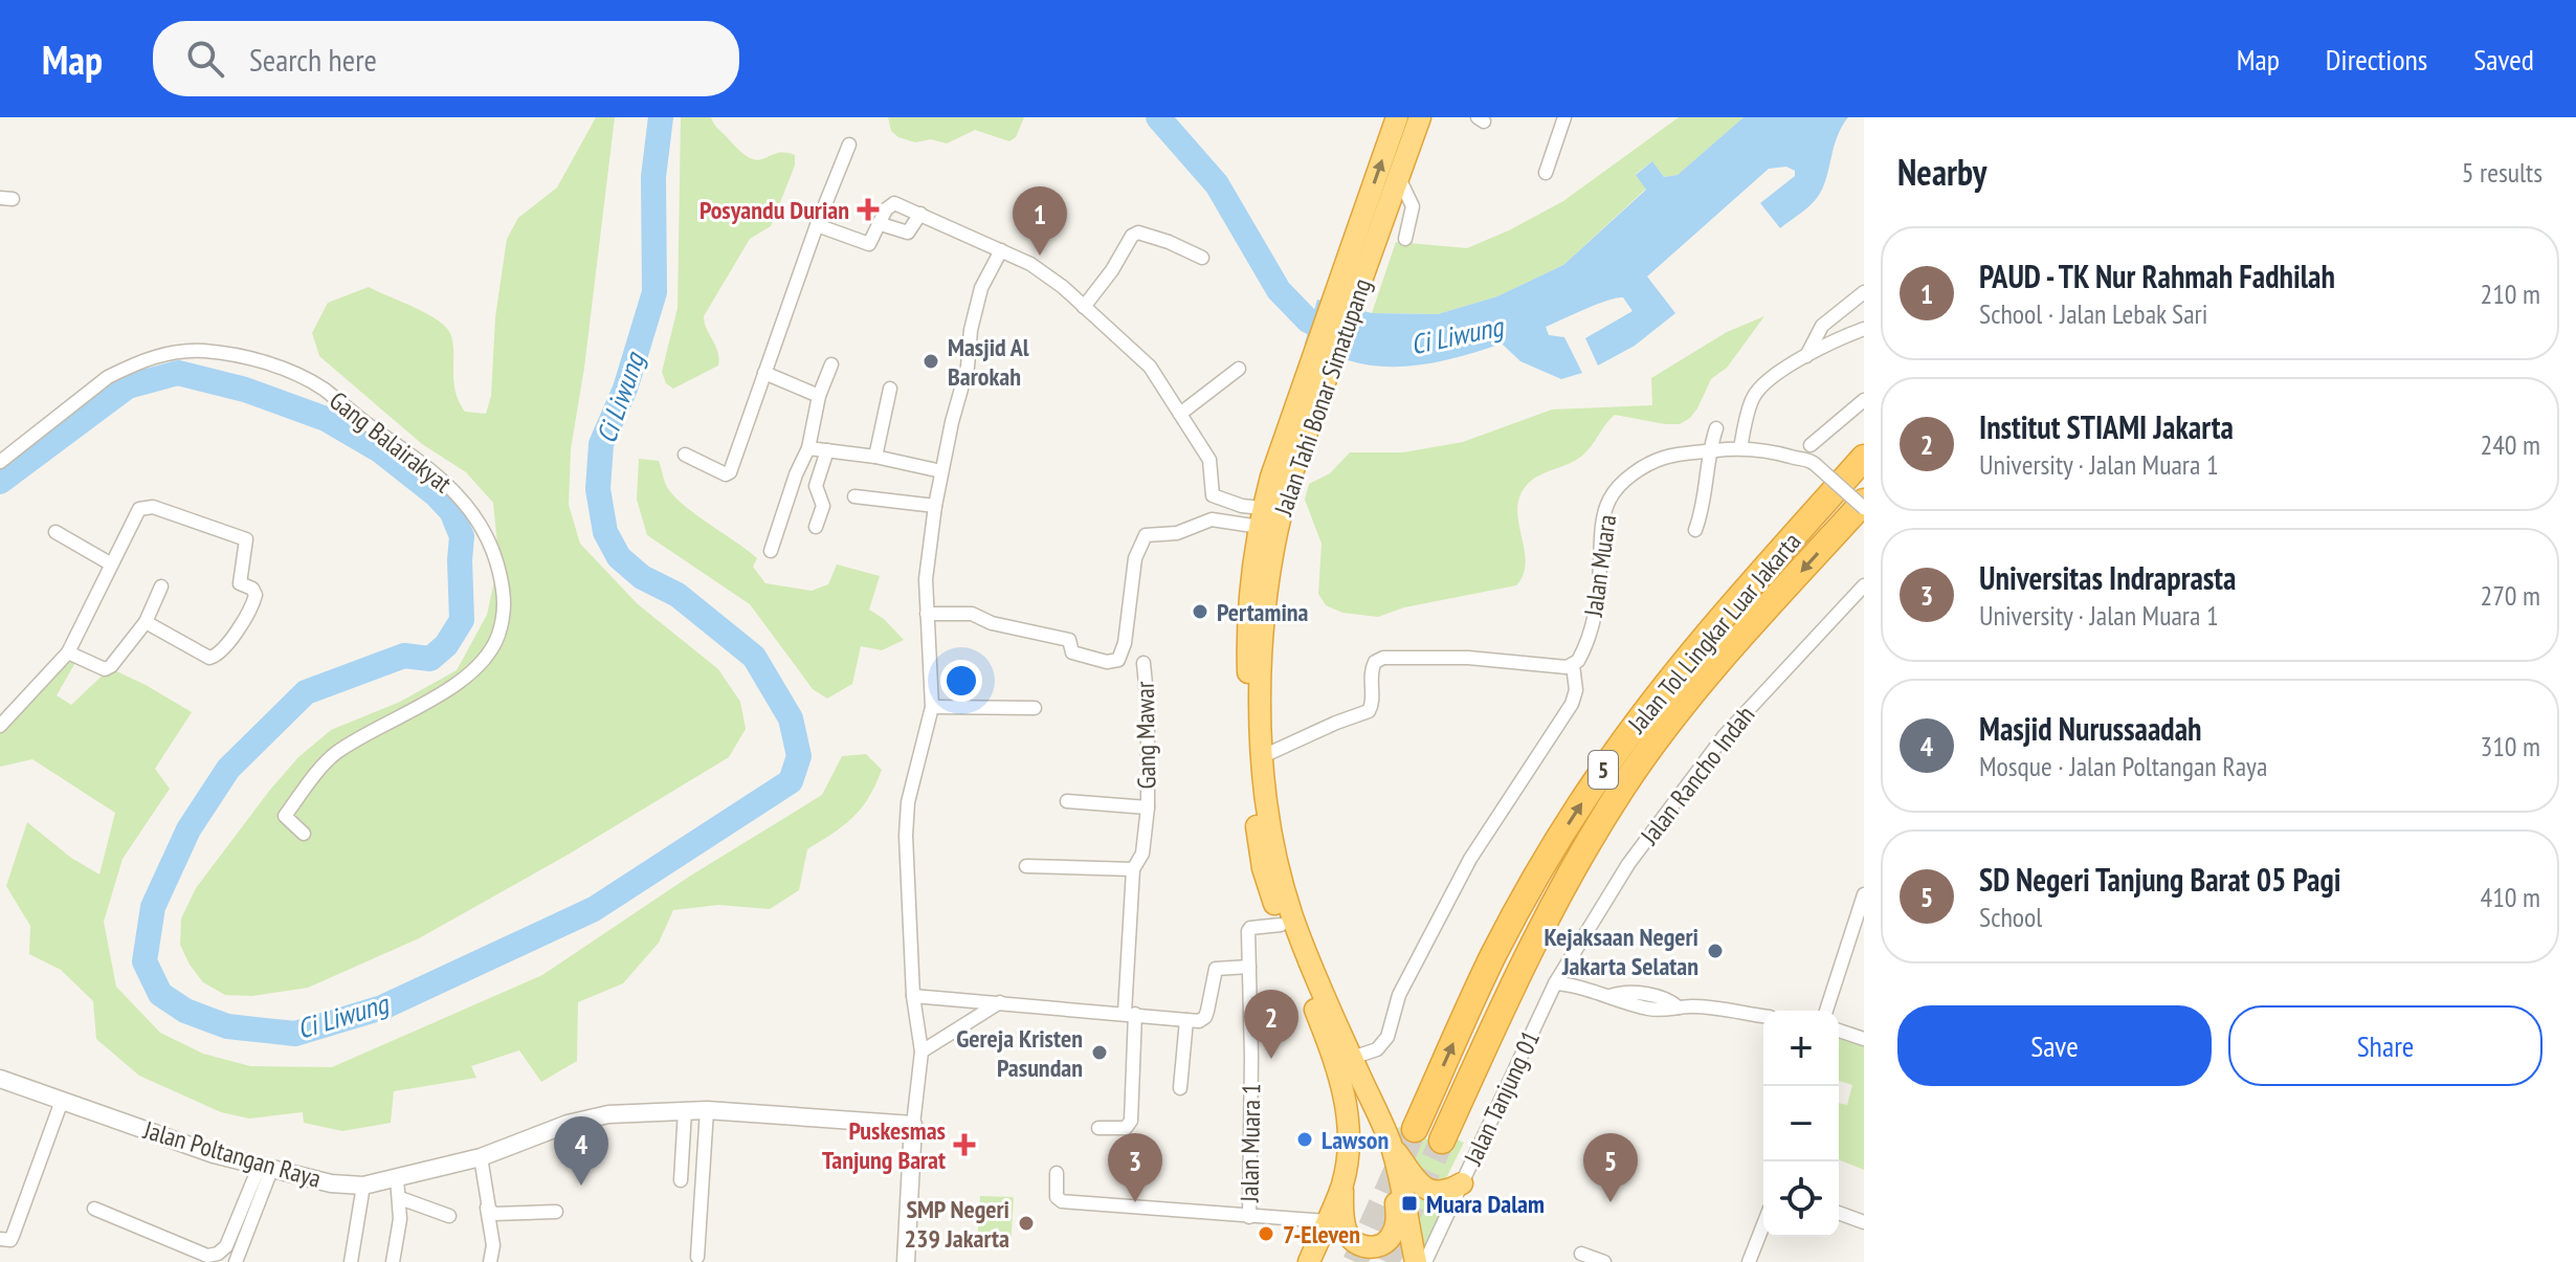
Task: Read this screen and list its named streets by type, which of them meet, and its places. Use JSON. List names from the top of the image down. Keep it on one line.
{"streets":{"highway":["Jalan Tahi Bonar Simatupang","Jalan Tol Lingkar Luar Jakarta","5"],"street":["Gang Balairakyat","Jalan Muara","Gang Mawar","Jalan Rancho Indah","Jalan Tanjung 01","Jalan Muara 1","Jalan Poltangan Raya"]},"crossings":[["Jalan Tahi Bonar Simatupang","Jalan Muara 1"],["Jalan Muara","Jalan Tol Lingkar Luar Jakarta"],["Jalan Rancho Indah","Jalan Tanjung 01"]],"water":["Ci Liwung"],"places":{"health":["Posyandu Durian","Puskesmas Tanjung Barat"],"other":["Masjid Al Barokah","Pertamina","Kejaksaan Negeri Jakarta Selatan","Gereja Kristen Pasundan","Lawson","SMP Negeri 239 Jakarta","7-Eleven"],"transit":["Muara Dalam"]},"page":{"header":"Map","search":"Search here","nav":["Map","Directions","Saved"],"heading":["Nearby","5 results"],"pins":["1","2","4","3","5"],"list":[{"mark":"1","name":"PAUD - TK Nur Rahmah Fadhilah","note":"School · Jalan Lebak Sari","value":"210 m"},{"mark":"2","name":"Institut STIAMI Jakarta","note":"University · Jalan Muara 1","value":"240 m"},{"mark":"3","name":"Universitas Indraprasta","note":"University · Jalan Muara 1","value":"270 m"},{"mark":"4","name":"Masjid Nurussaadah","note":"Mosque · Jalan Poltangan Raya","value":"310 m"},{"mark":"5","name":"SD Negeri Tanjung Barat 05 Pagi","note":"School","value":"410 m"}],"buttons":["Save","Share"],"map_buttons":["+","−"]}}
